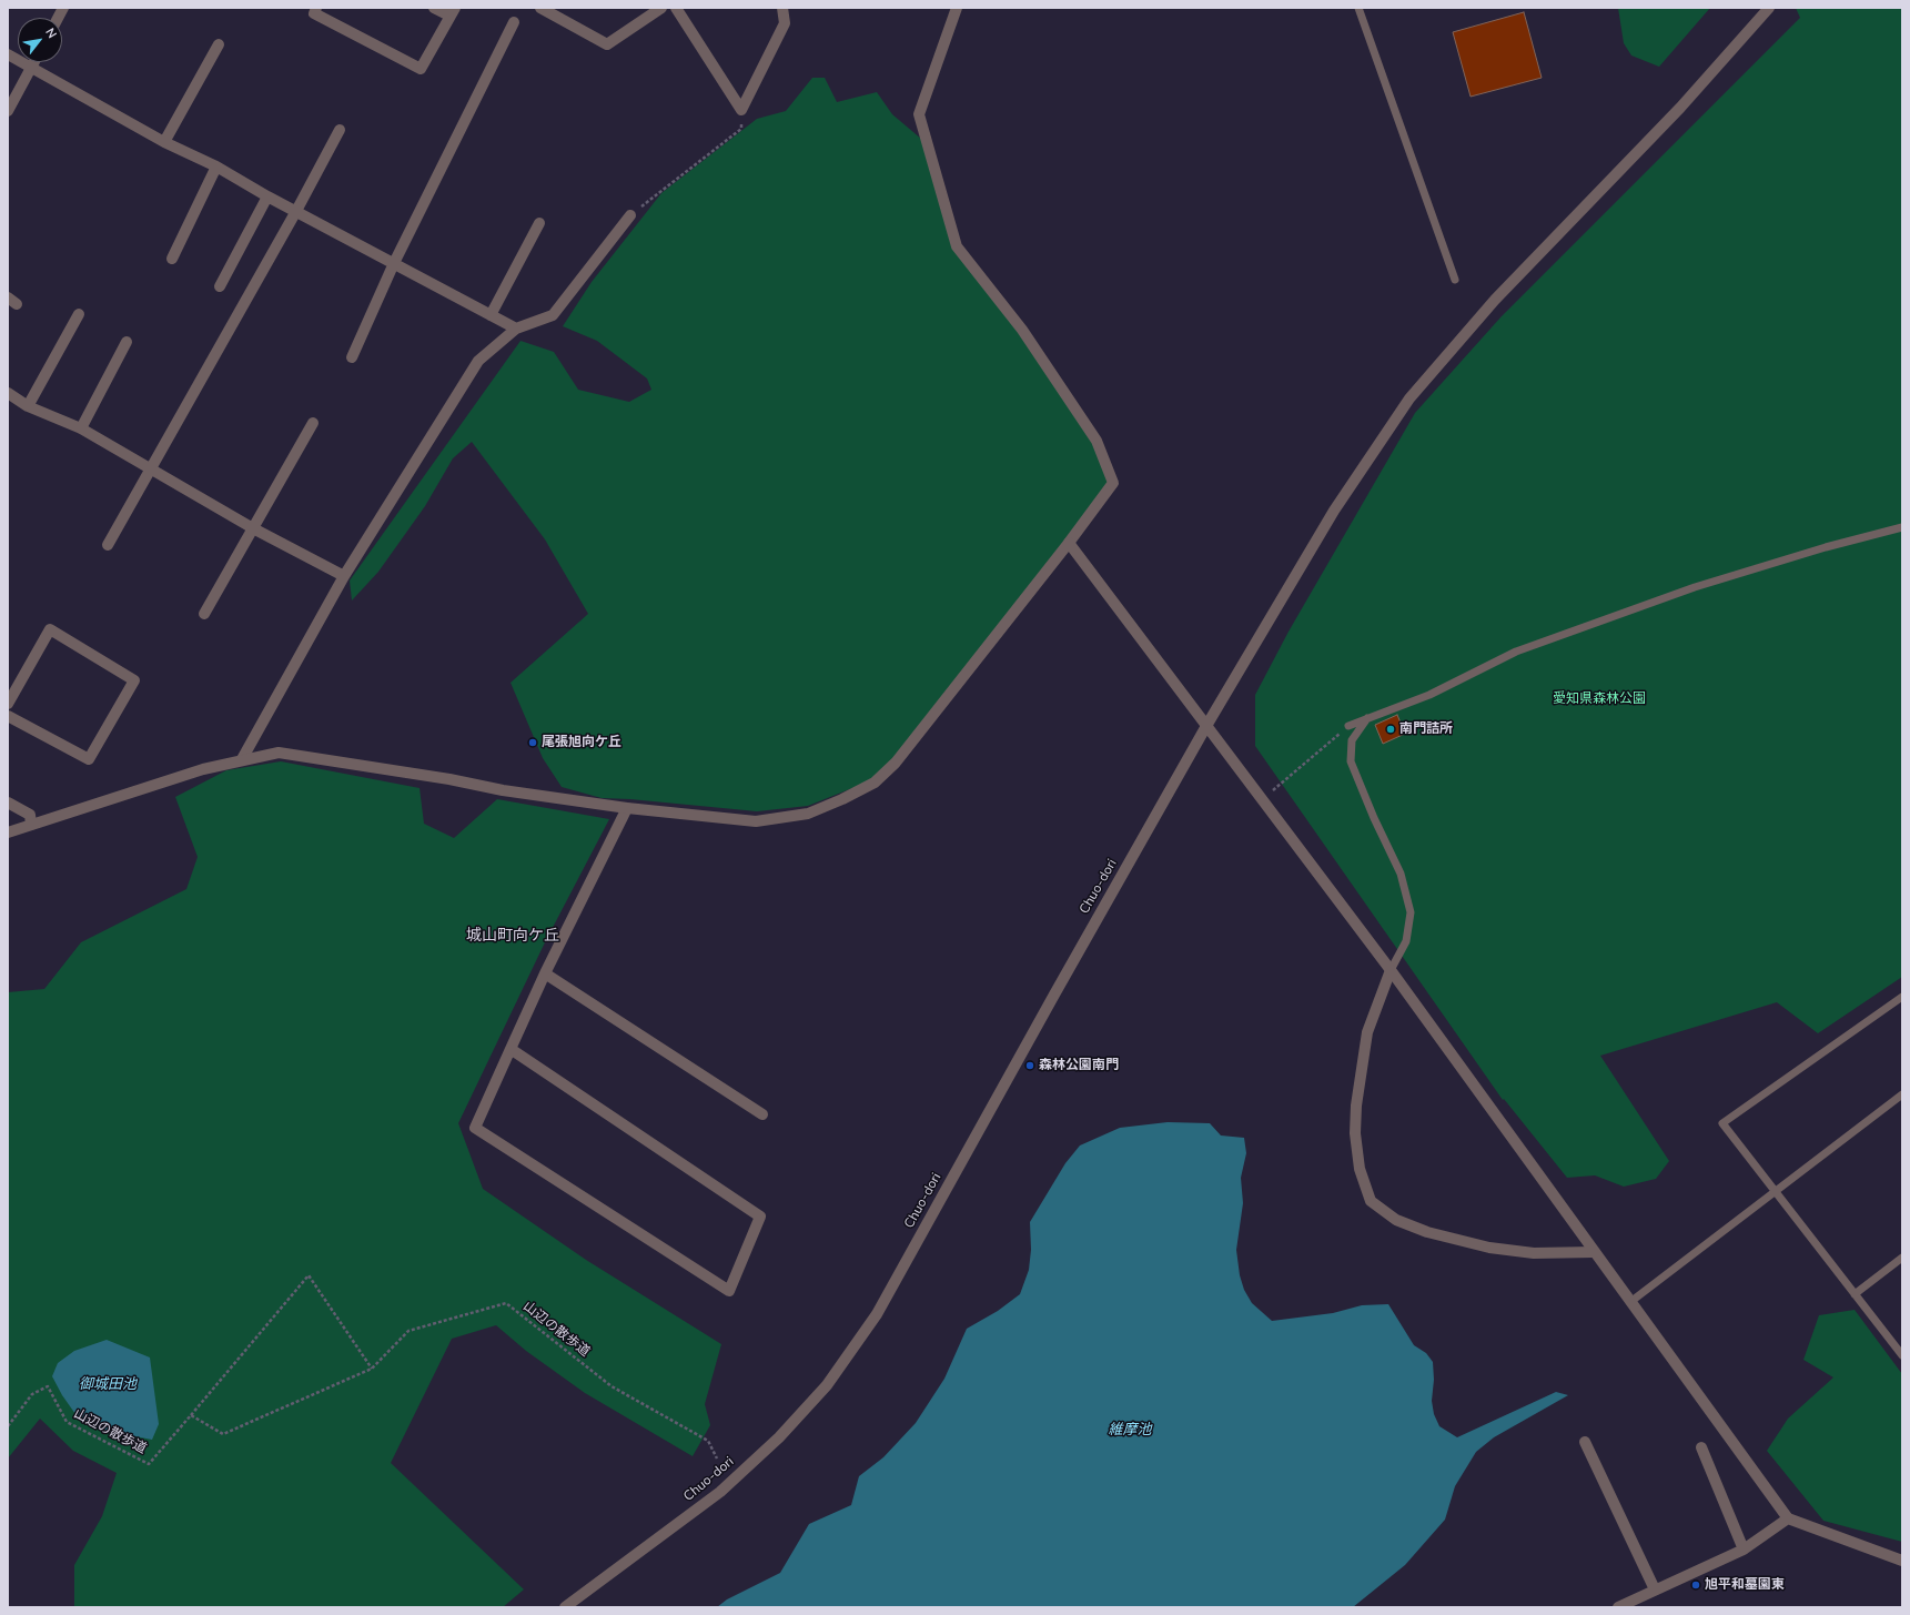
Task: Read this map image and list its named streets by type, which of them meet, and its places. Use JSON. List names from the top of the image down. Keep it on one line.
{"streets":{"street":["Chuo-dori"],"path":["山辺の散歩道"]},"districts":["城山町向ケ丘"],"water":["御城田池","維摩池"],"parks":["愛知県森林公園"],"places":["南門詰所","尾張旭向ケ丘","森林公園南門","旭平和墓園東"],"north":"top right"}
